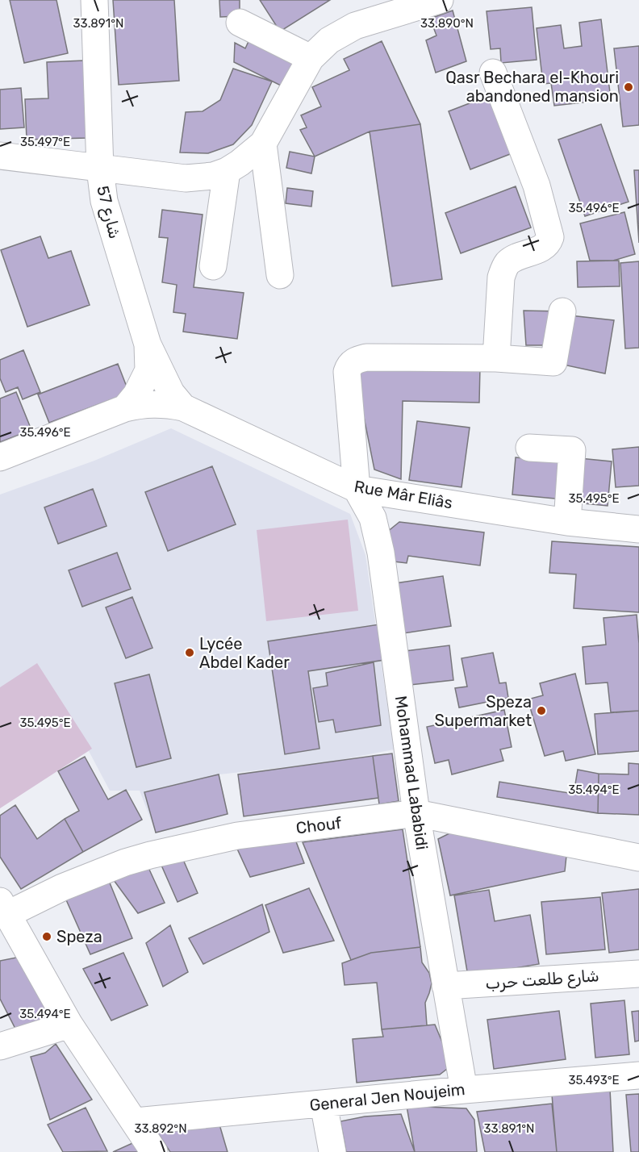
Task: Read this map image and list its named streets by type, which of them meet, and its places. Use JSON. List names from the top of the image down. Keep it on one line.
{"streets":{"street":["شارع 57","Rue Mâr Eliâs","Mohammad Lababidi","Chouf","شارع طلعت حرب","General Jen Noujeim"]},"crossings":[["شارع 57","Rue Mâr Eliâs"],["Rue Mâr Eliâs","Mohammad Lababidi"],["Mohammad Lababidi","Chouf"],["Mohammad Lababidi","شارع طلعت حرب"],["Mohammad Lababidi","General Jen Noujeim"]],"places":["Qasr Bechara el-Khouri abandoned mansion","Lycée Abdel Kader","Speza Supermarket","Speza"],"coordinates":["33.891°N","33.890°N","35.497°E","35.496°E","35.495°E","35.494°E","35.493°E","33.892°N"]}
